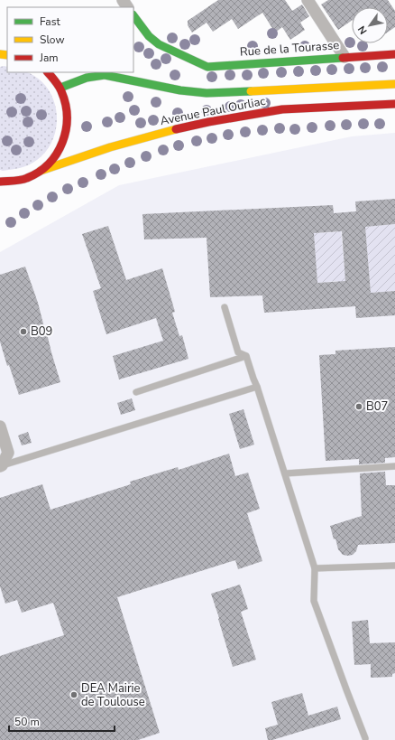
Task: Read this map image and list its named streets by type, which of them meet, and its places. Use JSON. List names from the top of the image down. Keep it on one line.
{"streets":{"main road":["Rue de la Tourasse","Avenue Paul Ourliac"]},"places":["B09","B07","DEA Mairie de Toulouse"],"legend":["Fast","Slow","Jam"],"scale_bar":"50 m","north":"bottom left"}
